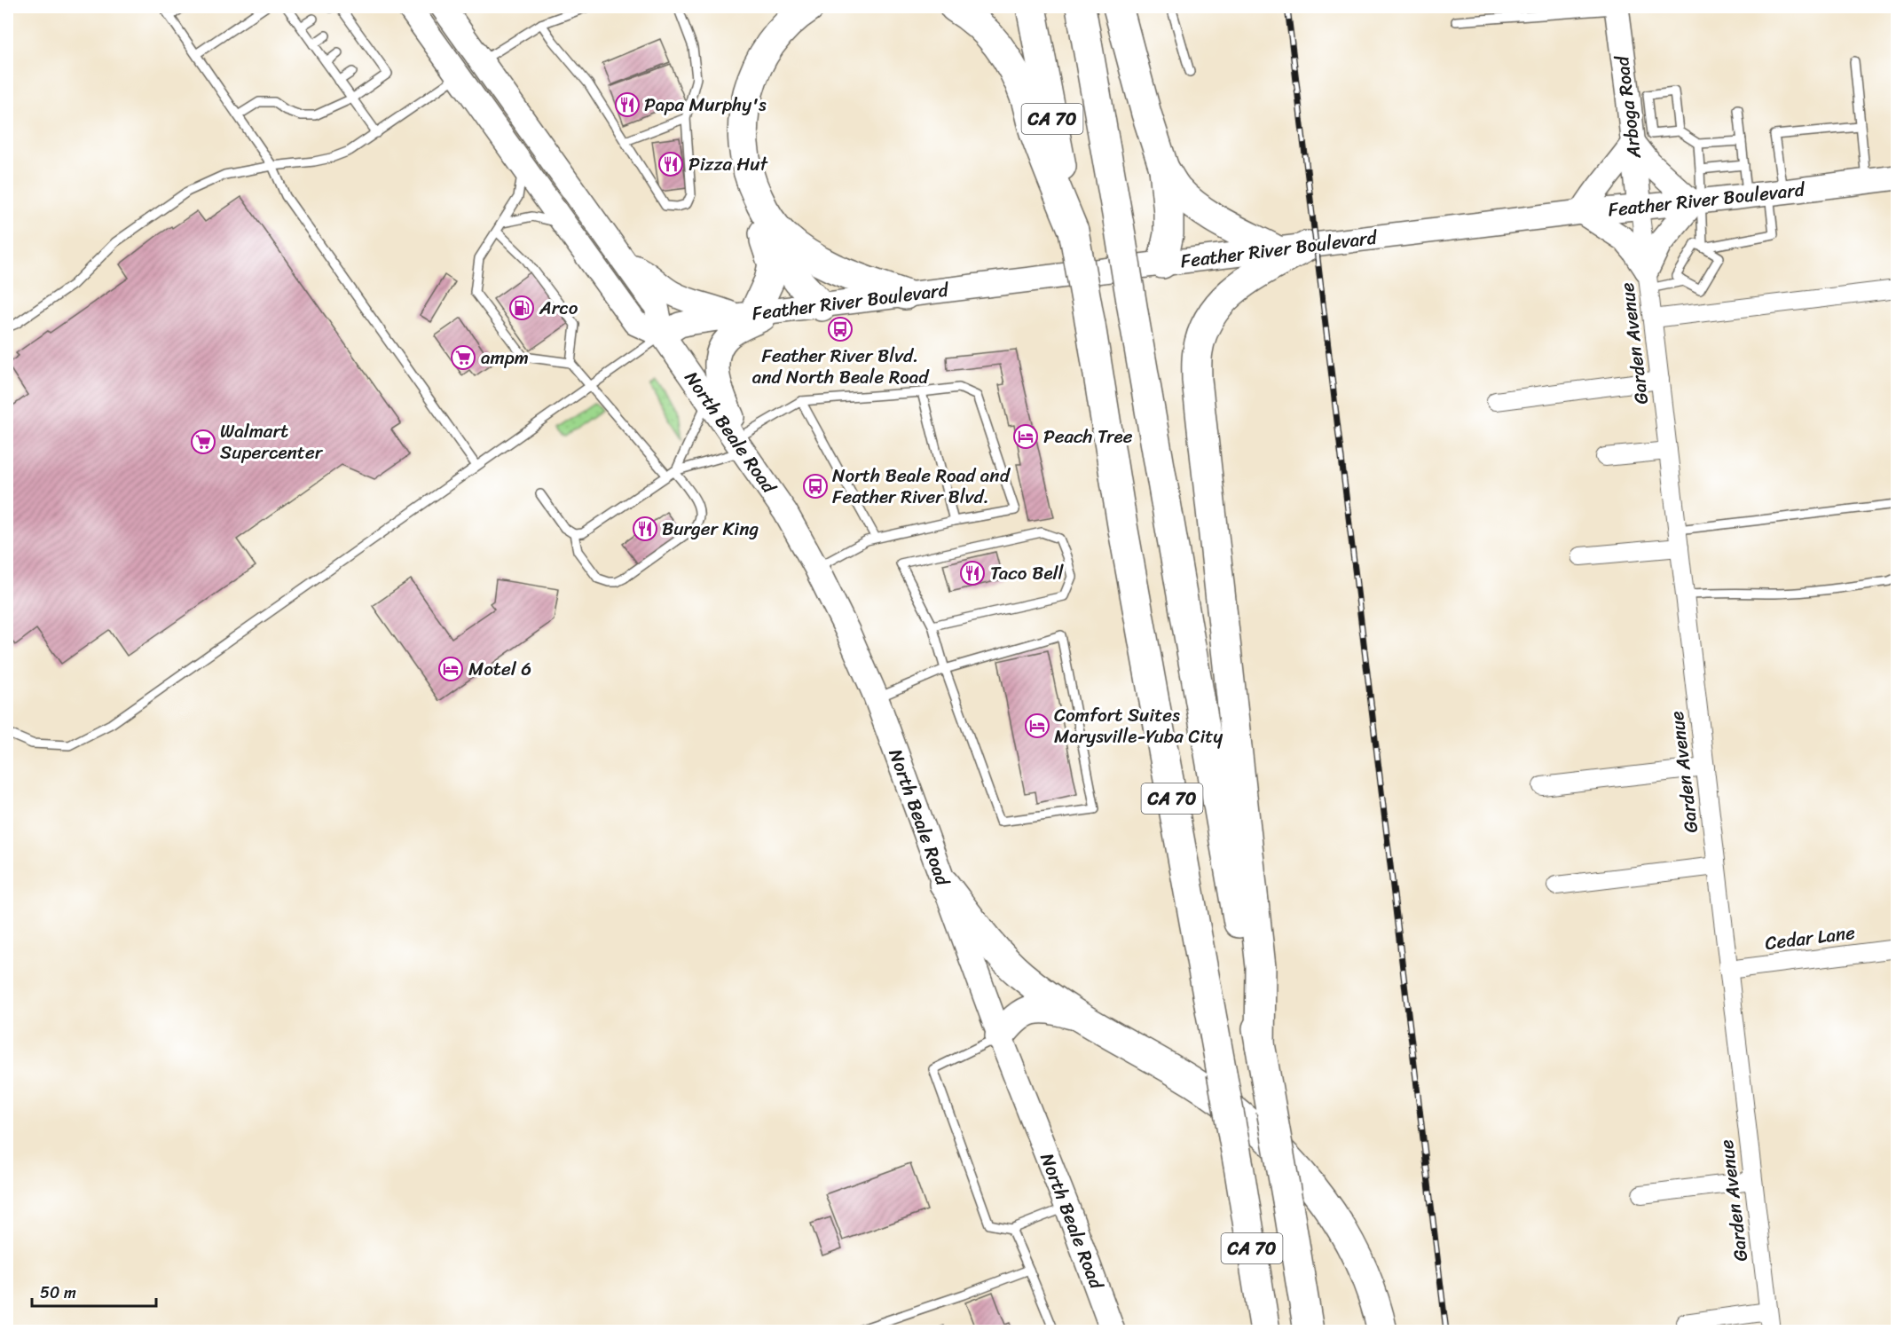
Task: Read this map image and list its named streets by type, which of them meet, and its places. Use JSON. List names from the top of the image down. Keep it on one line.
{"streets":{"highway":["CA 70"],"main road":["Arboga Road","Feather River Boulevard","North Beale Road"],"street":["Garden Avenue","Cedar Lane"]},"crossings":[["Arboga Road","Feather River Boulevard"],["Arboga Road","Garden Avenue"],["Feather River Boulevard","Garden Avenue"],["Feather River Boulevard","North Beale Road"],["Garden Avenue","Cedar Lane"]],"places":{"restaurant":["Papa Murphy's","Pizza Hut","Burger King","Taco Bell"],"fuel station":["Arco"],"bus stop":["Feather River Blvd. and North Beale Road","North Beale Road and Feather River Blvd."],"supermarket":["ampm","Walmart Supercenter"],"hotel":["Peach Tree","Motel 6","Comfort Suites Marysville-Yuba City"]},"scale_bar":"50 m"}
